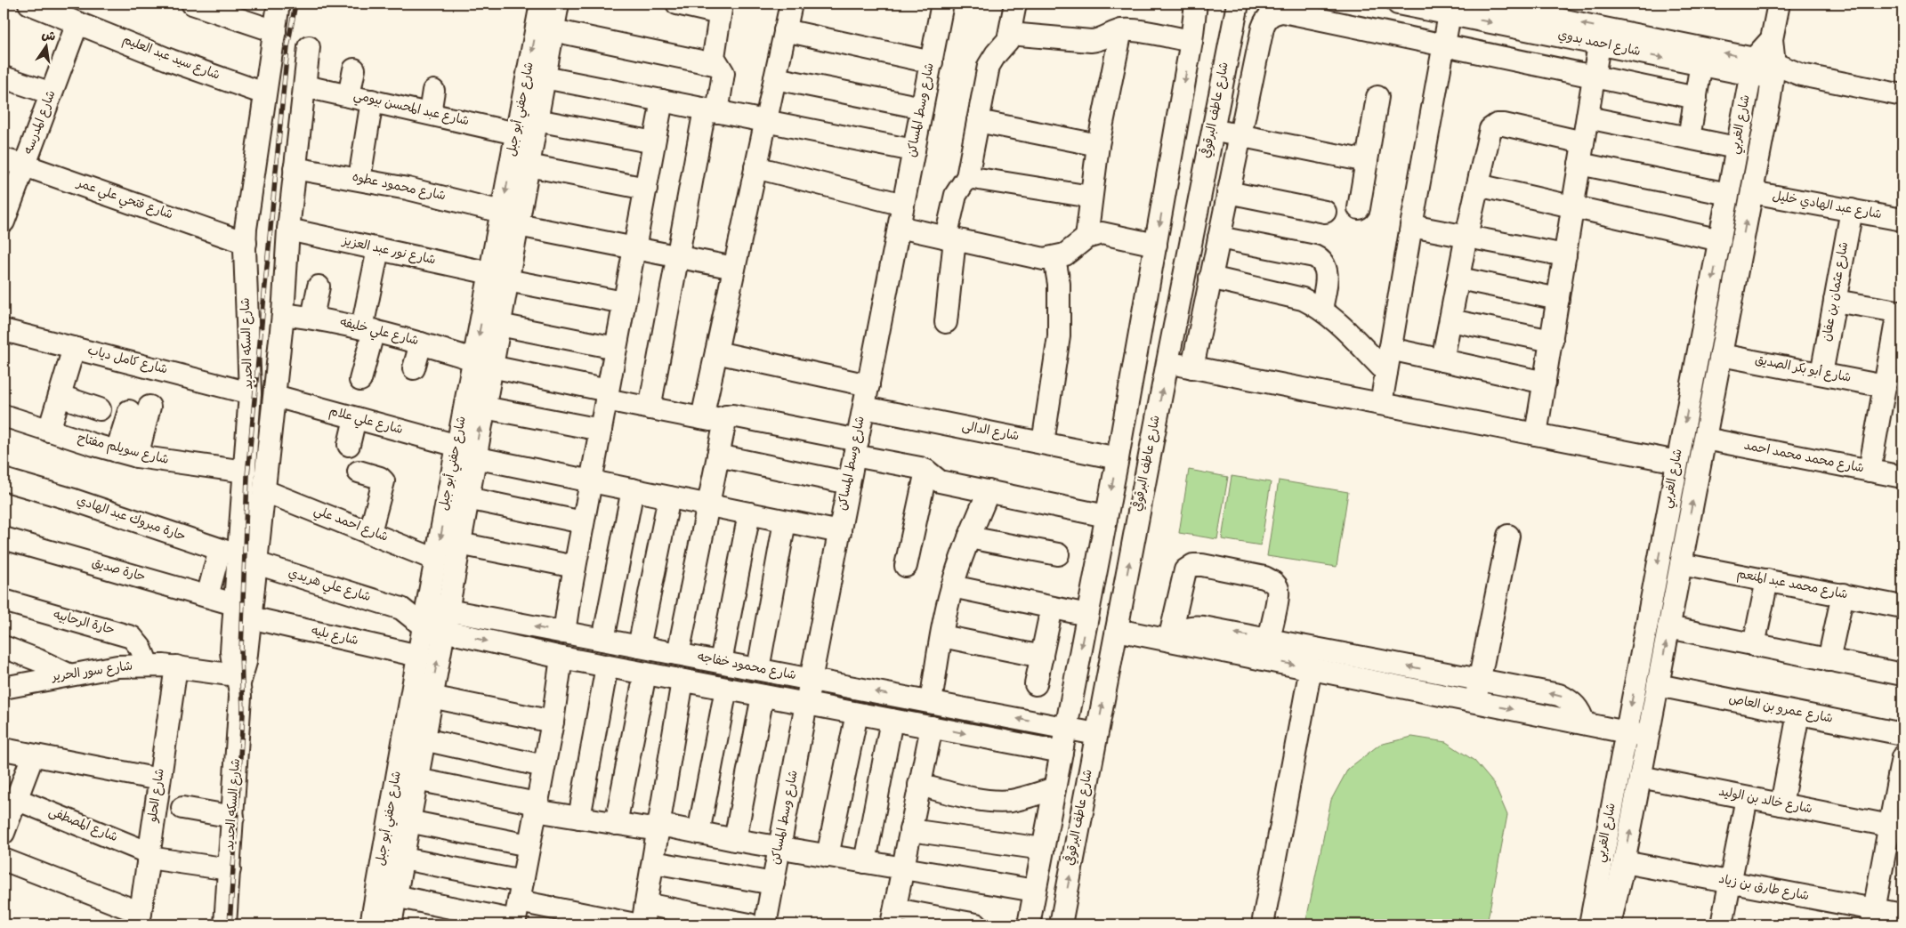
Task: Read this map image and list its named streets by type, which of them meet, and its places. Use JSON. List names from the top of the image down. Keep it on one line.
{"streets":{"street":["شارع احمد بدوي","شارع سيد عبد العليم","شارع عبد المحسن بيومي","شارع حفني أبو جبل","شارع وسط المساكن","شارع عاطف البرقوقي","شارع المدرسه","شارع الغربي","شارع محمود عطوه","شارع فتحي علي عمر","شارع عبد الهادي خليل","شارع نور عبد العزيز","شارع عثمان بن عفان","شارع علي خليفه","شارع السكه الحديد","شارع كامل دياب","شارع أبو بكر الصديق","شارع علي علام","شارع الدالى","شارع سويلم مفتاح","شارع محمد محمد احمد","حارة مبروك عبد الهادي","شارع احمد علي","حارة صديق","شارع محمد عبد المنعم","شارع علي هريدي","حارة الرحابيه","شارع بليه","شارع محمود خفاجه","شارع سور الحرير","شارع عمرو بن العاص","شارع الحلو","شارع خالد بن الوليد","شارع المصطفى","شارع طارق بن زياد"]},"crossings":[["شارع احمد بدوي","شارع الغربي"],["شارع سيد عبد العليم","شارع المدرسه"],["شارع سيد عبد العليم","شارع السكه الحديد"],["شارع عبد المحسن بيومي","شارع حفني أبو جبل"],["شارع عبد المحسن بيومي","شارع السكه الحديد"],["شارع حفني أبو جبل","شارع محمود عطوه"],["شارع حفني أبو جبل","شارع نور عبد العزيز"],["شارع حفني أبو جبل","شارع علي خليفه"],["شارع حفني أبو جبل","شارع علي علام"],["شارع حفني أبو جبل","شارع احمد علي"],["شارع حفني أبو جبل","شارع علي هريدي"],["شارع حفني أبو جبل","شارع بليه"],["شارع حفني أبو جبل","شارع محمود خفاجه"],["شارع وسط المساكن","شارع علي خليفه"],["شارع وسط المساكن","شارع علي علام"],["شارع وسط المساكن","شارع الدالى"],["شارع وسط المساكن","شارع محمود خفاجه"],["شارع عاطف البرقوقي","شارع محمود خفاجه"],["شارع المدرسه","شارع فتحي علي عمر"],["شارع الغربي","شارع عبد الهادي خليل"],["شارع الغربي","شارع أبو بكر الصديق"],["شارع الغربي","شارع محمد محمد احمد"],["شارع الغربي","شارع محمد عبد المنعم"],["شارع الغربي","شارع عمرو بن العاص"],["شارع الغربي","شارع خالد بن الوليد"],["شارع الغربي","شارع طارق بن زياد"],["شارع محمود عطوه","شارع السكه الحديد"],["شارع فتحي علي عمر","شارع السكه الحديد"],["شارع عبد الهادي خليل","شارع عثمان بن عفان"],["شارع نور عبد العزيز","شارع السكه الحديد"],["شارع عثمان بن عفان","شارع أبو بكر الصديق"],["شارع علي خليفه","شارع السكه الحديد"],["شارع السكه الحديد","شارع كامل دياب"],["شارع السكه الحديد","شارع علي علام"],["شارع السكه الحديد","شارع سويلم مفتاح"],["شارع السكه الحديد","حارة مبروك عبد الهادي"],["شارع السكه الحديد","شارع احمد علي"],["شارع السكه الحديد","حارة صديق"],["شارع السكه الحديد","شارع علي هريدي"],["شارع السكه الحديد","شارع بليه"],["شارع السكه الحديد","شارع سور الحرير"],["شارع السكه الحديد","شارع المصطفى"],["حارة مبروك عبد الهادي","شارع علي هريدي"],["شارع علي هريدي","شارع محمود خفاجه"],["حارة الرحابيه","شارع سور الحرير"],["شارع سور الحرير","شارع الحلو"],["شارع الحلو","شارع المصطفى"]],"north":"top"}
